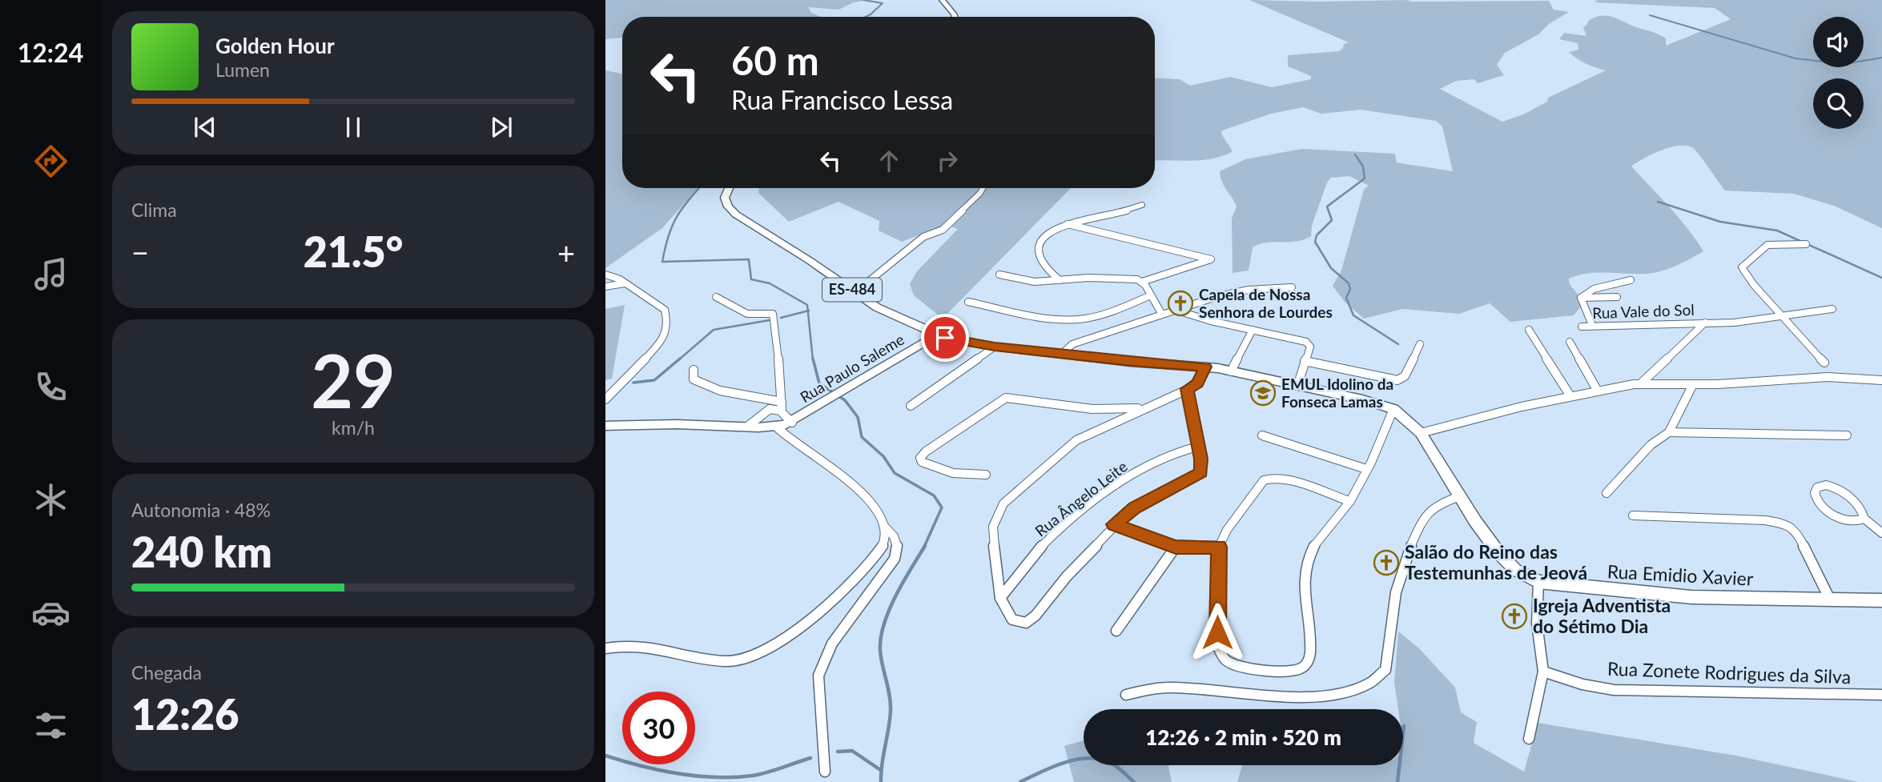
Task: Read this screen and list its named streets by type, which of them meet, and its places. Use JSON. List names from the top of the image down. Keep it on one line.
{"streets":{"main road":["ES-484","Rua Paulo Saleme","Rua Emidio Xavier"],"street":["Rua Vale do Sol","Rua Ângelo Leite","Rua Zonete Rodrigues da Silva"]},"crossings":[["ES-484","Rua Paulo Saleme"]],"places":{"church":["Capela de Nossa Senhora de Lourdes","Salão do Reino das Testemunhas de Jeová","Igreja Adventista do Sétimo Dia"],"school or university":["EMUL Idolino da Fonseca Lamas"]},"page":{"tabs":"12:24","turn":["60 m","Rua Francisco Lessa"],"song":["Golden Hour","Lumen"],"tile":["Clima",["29","km/h"],["Autonomia · 48%","240 km"],["Chegada","12:26"]],"heat":["−","21.5°","+"],"limit":"30","trip":"12:26 · 2 min · 520 m"}}
